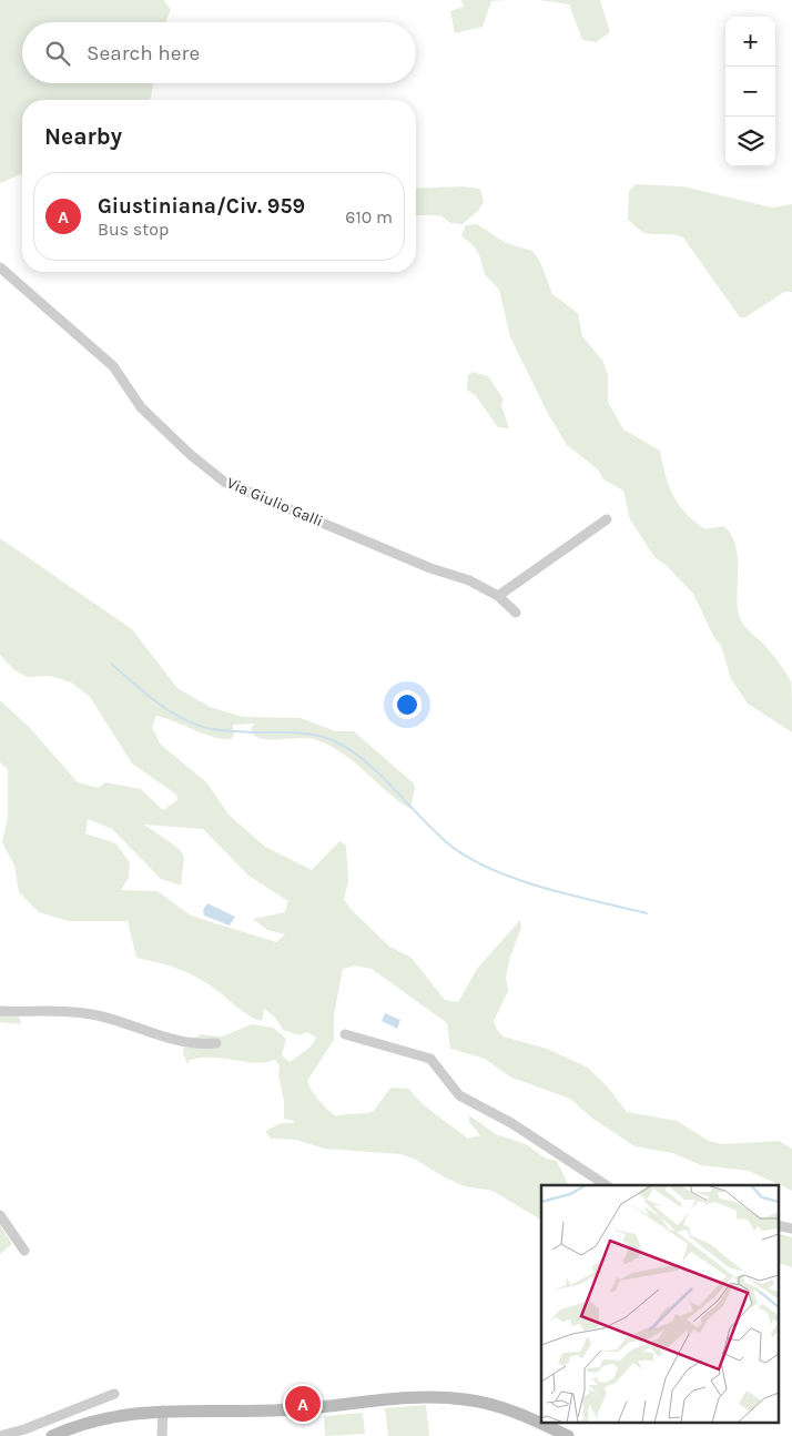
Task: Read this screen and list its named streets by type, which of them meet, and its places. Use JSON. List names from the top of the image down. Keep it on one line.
{"streets":{"street":["Via Giulio Galli"]},"page":{"map_buttons":["+","−"],"search":"Search here","heading":"Nearby","list":[{"mark":"A","name":"Giustiniana/Civ. 959","note":"Bus stop","value":"610 m"}],"pins":"A"}}
